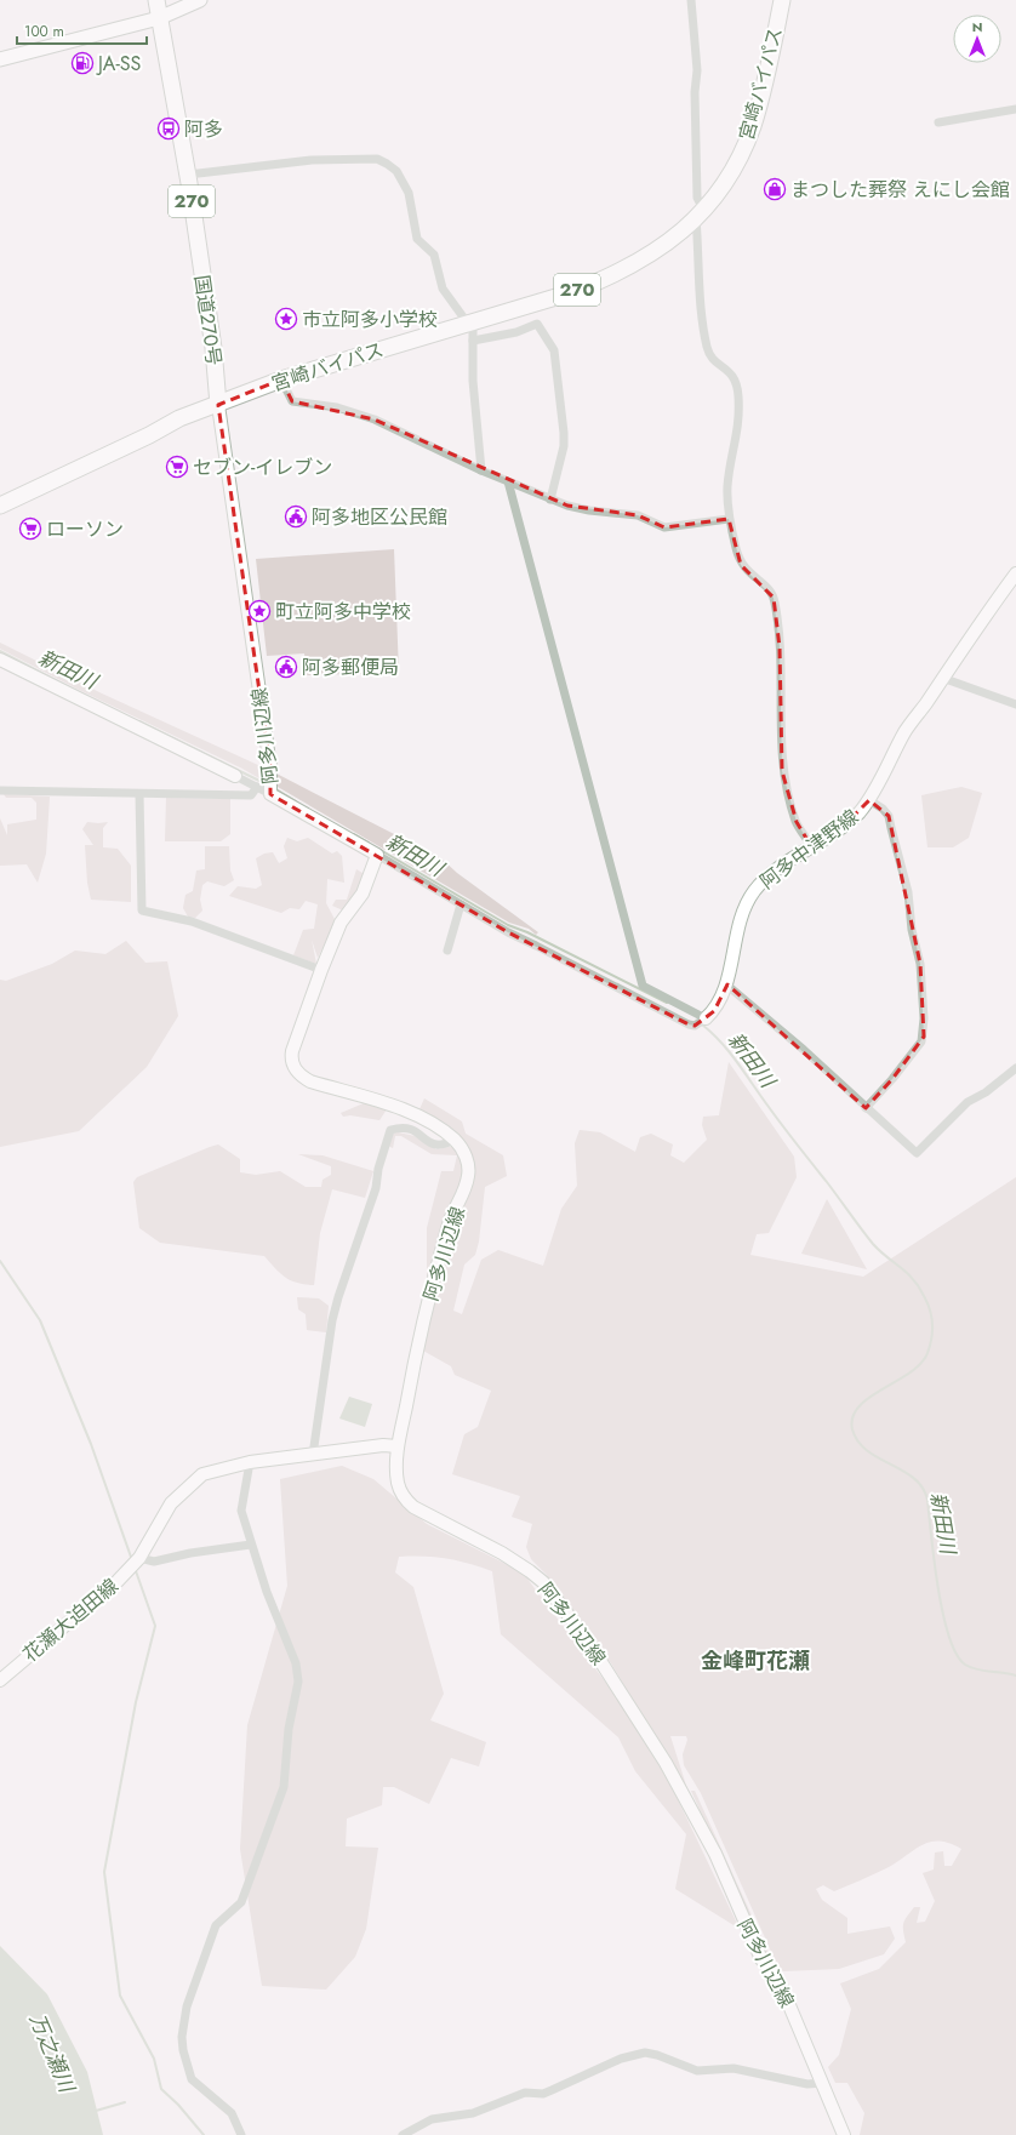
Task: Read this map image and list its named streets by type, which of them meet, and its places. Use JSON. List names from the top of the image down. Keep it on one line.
{"streets":{"highway":["宮崎バイパス","270","国道270号"],"main road":["阿多川辺線","阿多中津野線","花瀬大迫田線"]},"crossings":[["宮崎バイパス","270"],["宮崎バイパス","国道270号"],["宮崎バイパス","阿多川辺線"],["270","国道270号"],["270","阿多川辺線"],["国道270号","阿多川辺線"],["阿多川辺線","花瀬大迫田線"]],"districts":["金峰町花瀬"],"water":["新田川","万之瀬川"],"places":{"fuel station":["JA-SS"],"bus stop":["阿多"],"shop":["まつした葬祭 えにし会館"],"place":["市立阿多小学校","町立阿多中学校"],"supermarket":["セブン-イレブン","ローソン"],"public building":["阿多地区公民館","阿多郵便局"]},"scale_bar":"100 m","north":"top"}
